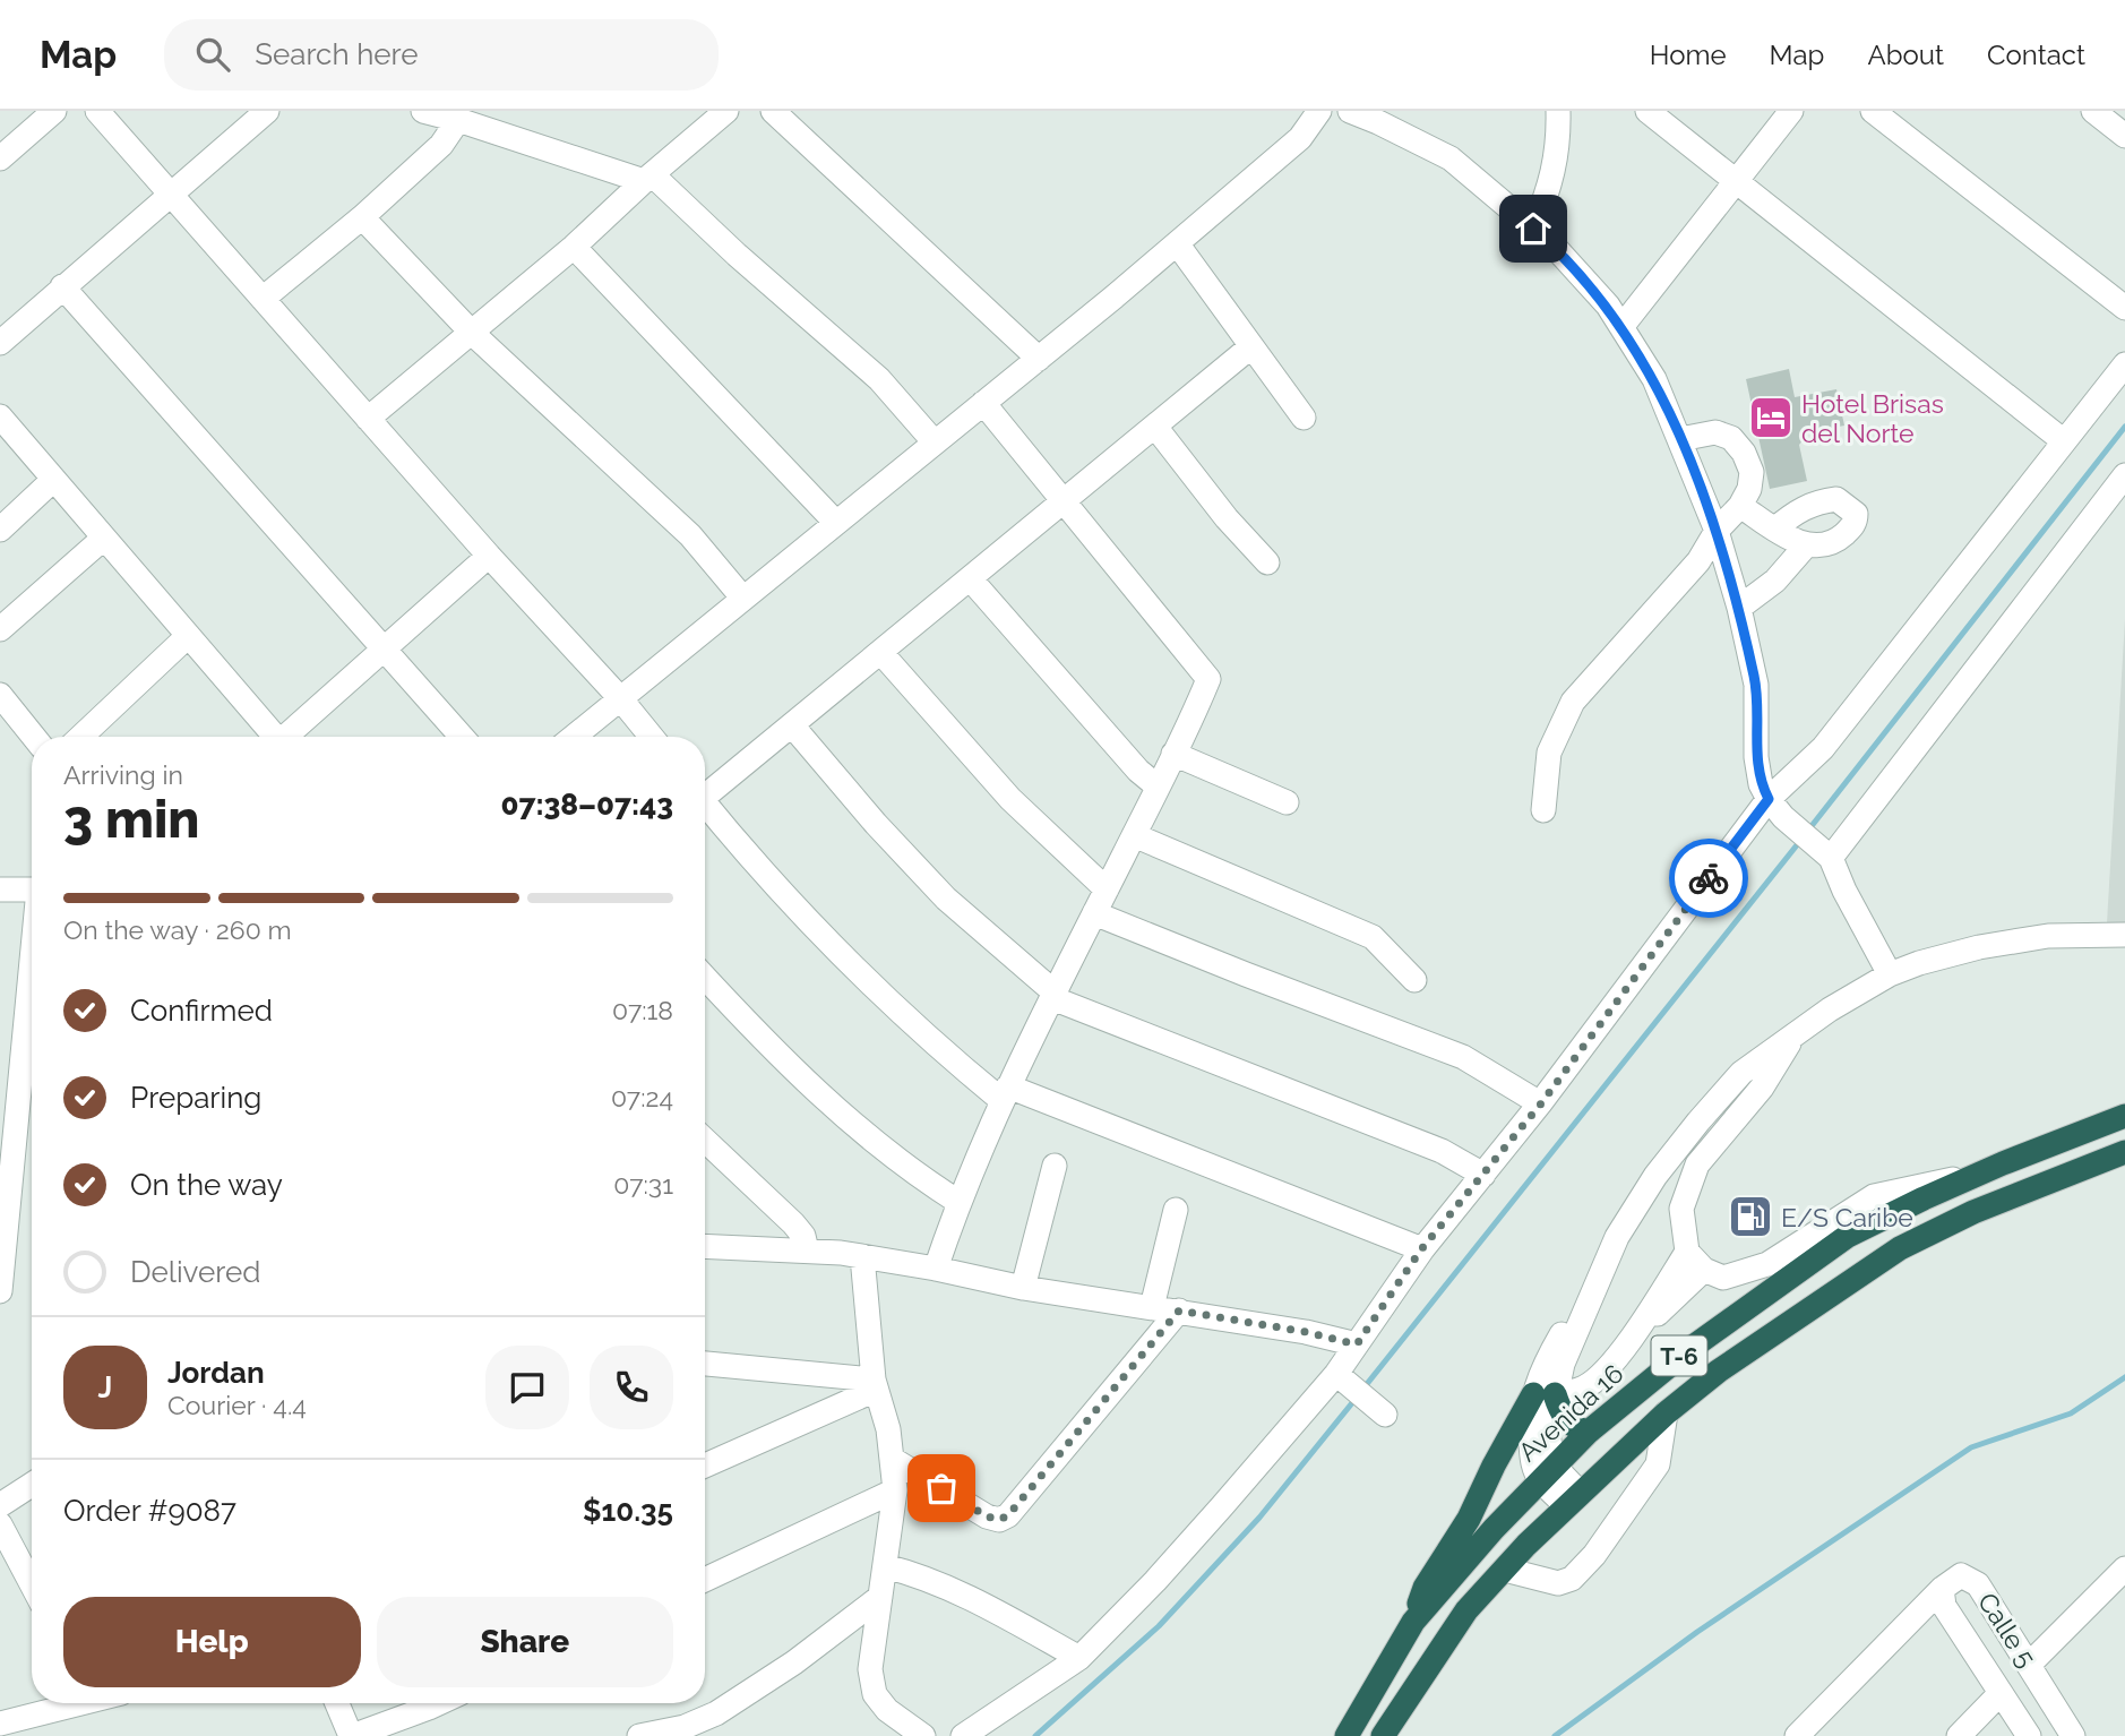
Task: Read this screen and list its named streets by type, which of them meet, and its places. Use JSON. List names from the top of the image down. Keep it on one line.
{"streets":{"highway":["T-6","Avenida 16"],"street":["Calle 5"]},"crossings":[["T-6","Avenida 16"]],"places":{"hotel":["Hotel Brisas del Norte"],"fuel station":["E/S Caribe"]},"page":{"header":"Map","search":"Search here","nav":["Home","Map","About","Contact"],"heading":["3 min","Arriving in","07:38–07:43"],"panel":["Jordan","Courier · 4.4","Order #9087","$10.35"],"bar":"On the way · 260 m","list":[["Confirmed","07:18"],["Preparing","07:24"],["On the way","07:31"],"Delivered"],"round":"J","buttons":["Help","Share"]}}
